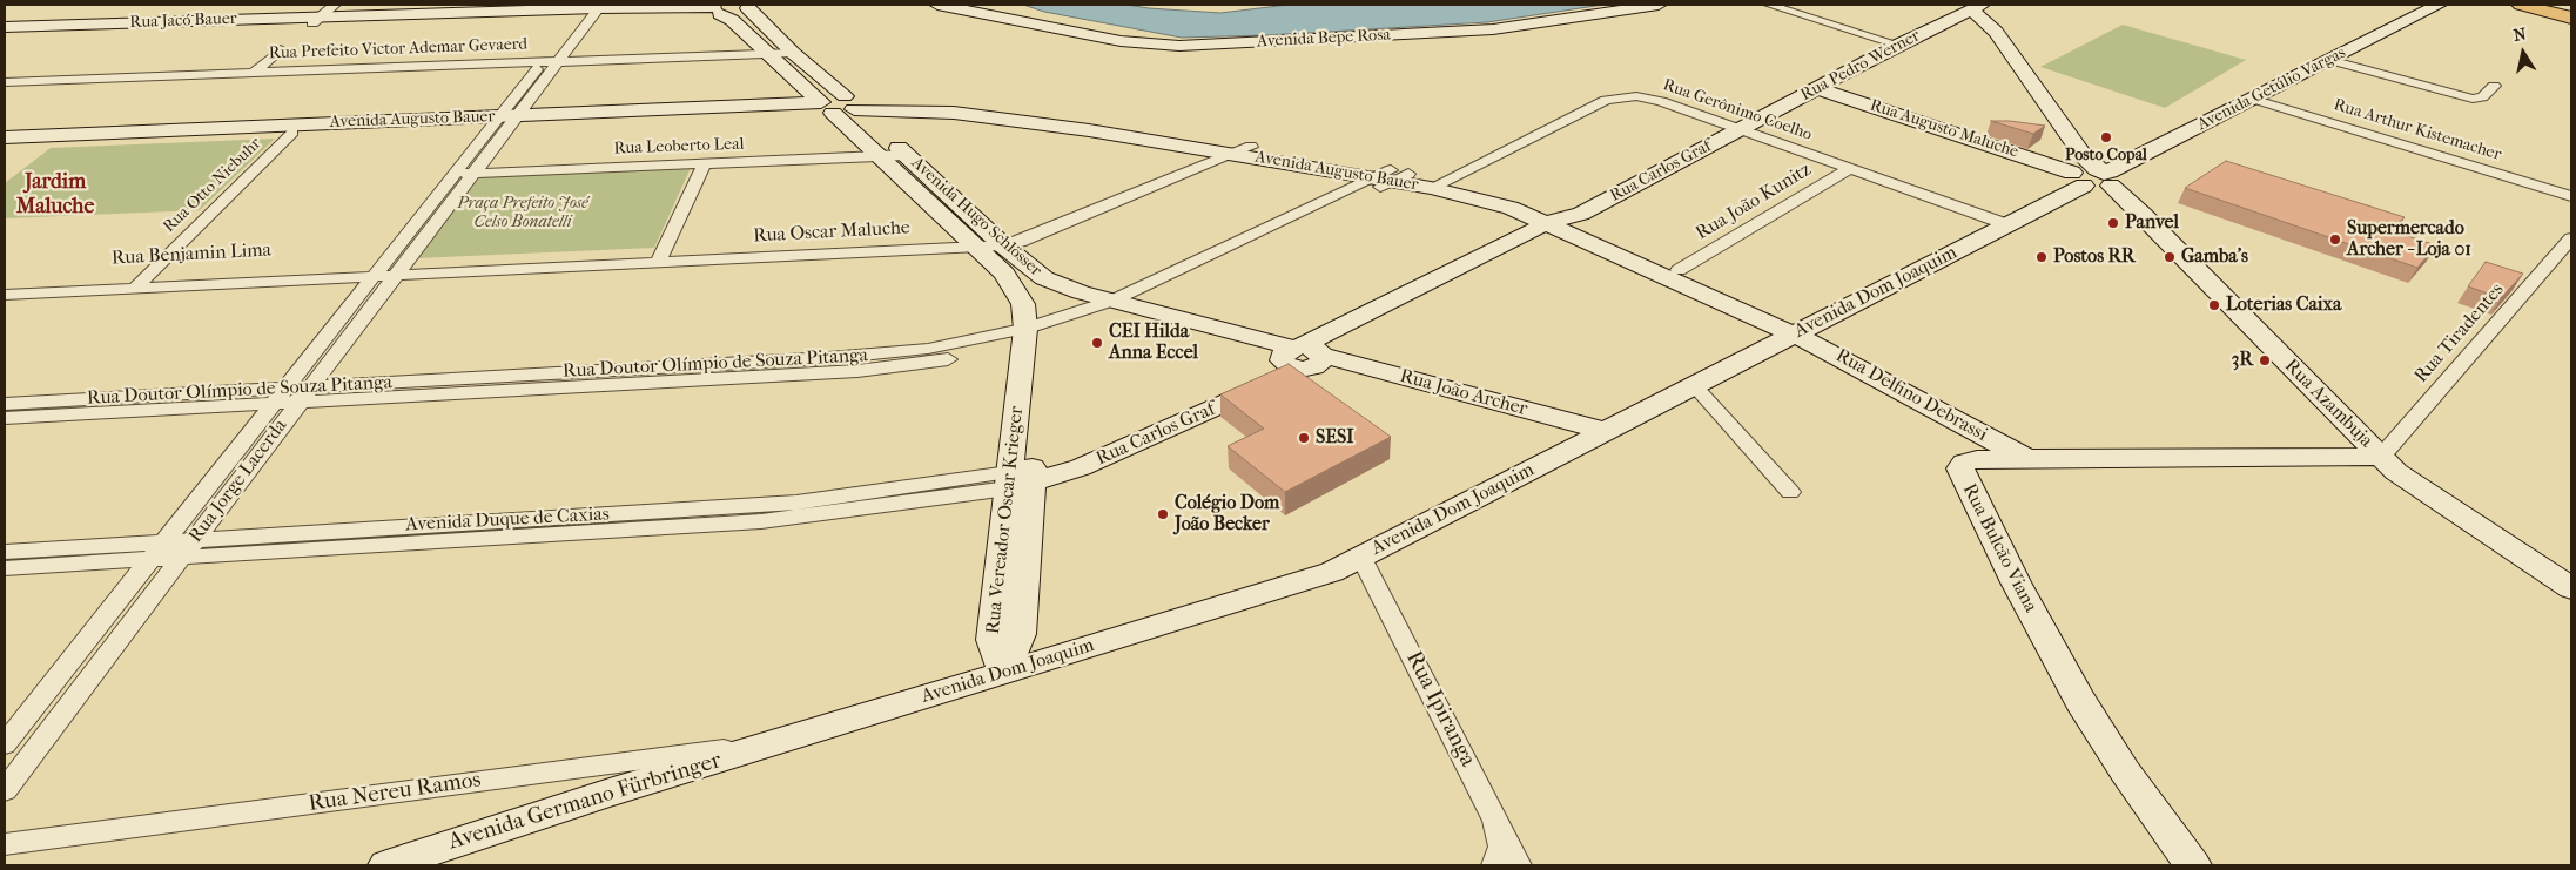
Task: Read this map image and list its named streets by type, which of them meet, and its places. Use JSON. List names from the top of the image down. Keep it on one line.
{"streets":{"main road":["Rua Jacó Bauer","Avenida Bepe Rosa","Rua Pedro Werner","Avenida Getúlio Vargas","Avenida Augusto Bauer","Rua Augusto Maluche","Rua Carlos Graf","Avenida Hugo Schlösser","Avenida Dom Joaquim","Rua João Archer","Rua Delfino Debrassi","Rua Azambuja","Rua Vereador Oscar Krieger","Rua Bulcão Viana","Avenida Germano Fürbringer"],"street":["Rua Prefeito Victor Ademar Gevaerd","Rua Gerônimo Coelho","Rua Arthur Kistemacher","Rua Leoberto Leal","Rua Otto Niebuhr","Rua João Kunitz","Rua Oscar Maluche","Rua Benjamin Lima","Rua Tiradentes","Rua Doutor Olímpio de Souza Pitanga","Rua Jorge Lacerda","Avenida Duque de Caxias","Rua Ipiranga","Rua Nereu Ramos"]},"crossings":[["Rua Jacó Bauer","Avenida Hugo Schlösser"],["Rua Jacó Bauer","Rua Jorge Lacerda"],["Rua Prefeito Victor Ademar Gevaerd","Avenida Hugo Schlösser"],["Rua Prefeito Victor Ademar Gevaerd","Rua Jorge Lacerda"],["Rua Pedro Werner","Rua Gerônimo Coelho"],["Rua Pedro Werner","Rua Augusto Maluche"],["Rua Pedro Werner","Rua Carlos Graf"],["Avenida Getúlio Vargas","Rua Augusto Maluche"],["Avenida Getúlio Vargas","Rua Arthur Kistemacher"],["Avenida Getúlio Vargas","Avenida Dom Joaquim"],["Avenida Getúlio Vargas","Rua Azambuja"],["Rua Gerônimo Coelho","Avenida Augusto Bauer"],["Rua Gerônimo Coelho","Rua Carlos Graf"],["Rua Gerônimo Coelho","Rua João Kunitz"],["Rua Gerônimo Coelho","Avenida Dom Joaquim"],["Avenida Augusto Bauer","Rua Carlos Graf"],["Avenida Augusto Bauer","Rua Otto Niebuhr"],["Avenida Augusto Bauer","Rua João Kunitz"],["Avenida Augusto Bauer","Avenida Hugo Schlösser"],["Avenida Augusto Bauer","Rua Oscar Maluche"],["Avenida Augusto Bauer","Avenida Dom Joaquim"],["Avenida Augusto Bauer","Rua Doutor Olímpio de Souza Pitanga"],["Avenida Augusto Bauer","Rua Delfino Debrassi"],["Avenida Augusto Bauer","Rua Jorge Lacerda"],["Rua Augusto Maluche","Avenida Dom Joaquim"],["Rua Augusto Maluche","Rua Azambuja"],["Rua Leoberto Leal","Avenida Hugo Schlösser"],["Rua Leoberto Leal","Rua Jorge Lacerda"],["Rua Carlos Graf","Rua João Archer"],["Rua Carlos Graf","Avenida Duque de Caxias"],["Rua Carlos Graf","Rua Vereador Oscar Krieger"],["Rua Otto Niebuhr","Rua Benjamin Lima"],["Avenida Hugo Schlösser","Rua Oscar Maluche"],["Avenida Hugo Schlösser","Rua Doutor Olímpio de Souza Pitanga"],["Avenida Hugo Schlösser","Rua João Archer"],["Avenida Hugo Schlösser","Rua Vereador Oscar Krieger"],["Rua Oscar Maluche","Rua Benjamin Lima"],["Rua Oscar Maluche","Rua Jorge Lacerda"],["Rua Benjamin Lima","Rua Jorge Lacerda"],["Avenida Dom Joaquim","Rua João Archer"],["Avenida Dom Joaquim","Rua Delfino Debrassi"],["Avenida Dom Joaquim","Rua Azambuja"],["Avenida Dom Joaquim","Rua Vereador Oscar Krieger"],["Avenida Dom Joaquim","Rua Ipiranga"],["Avenida Dom Joaquim","Rua Nereu Ramos"],["Avenida Dom Joaquim","Avenida Germano Fürbringer"],["Rua Tiradentes","Rua Azambuja"],["Rua Tiradentes","Rua Bulcão Viana"],["Rua Doutor Olímpio de Souza Pitanga","Rua João Archer"],["Rua Doutor Olímpio de Souza Pitanga","Rua Jorge Lacerda"],["Rua Doutor Olímpio de Souza Pitanga","Rua Vereador Oscar Krieger"],["Rua Delfino Debrassi","Rua Bulcão Viana"],["Rua Azambuja","Rua Bulcão Viana"],["Rua Jorge Lacerda","Avenida Duque de Caxias"],["Avenida Duque de Caxias","Rua Vereador Oscar Krieger"],["Rua Nereu Ramos","Avenida Germano Fürbringer"]],"districts":["Jardim Maluche"],"parks":["Praça Prefeito José Celso Bonatelli"],"places":["Posto Copal","Panvel","Supermercado Archer - Loja 01","Postos RR","Gamba's","Loterias Caixa","CEI Hilda Anna Eccel","3R","SESI","Colégio Dom João Becker"],"north":"top"}
